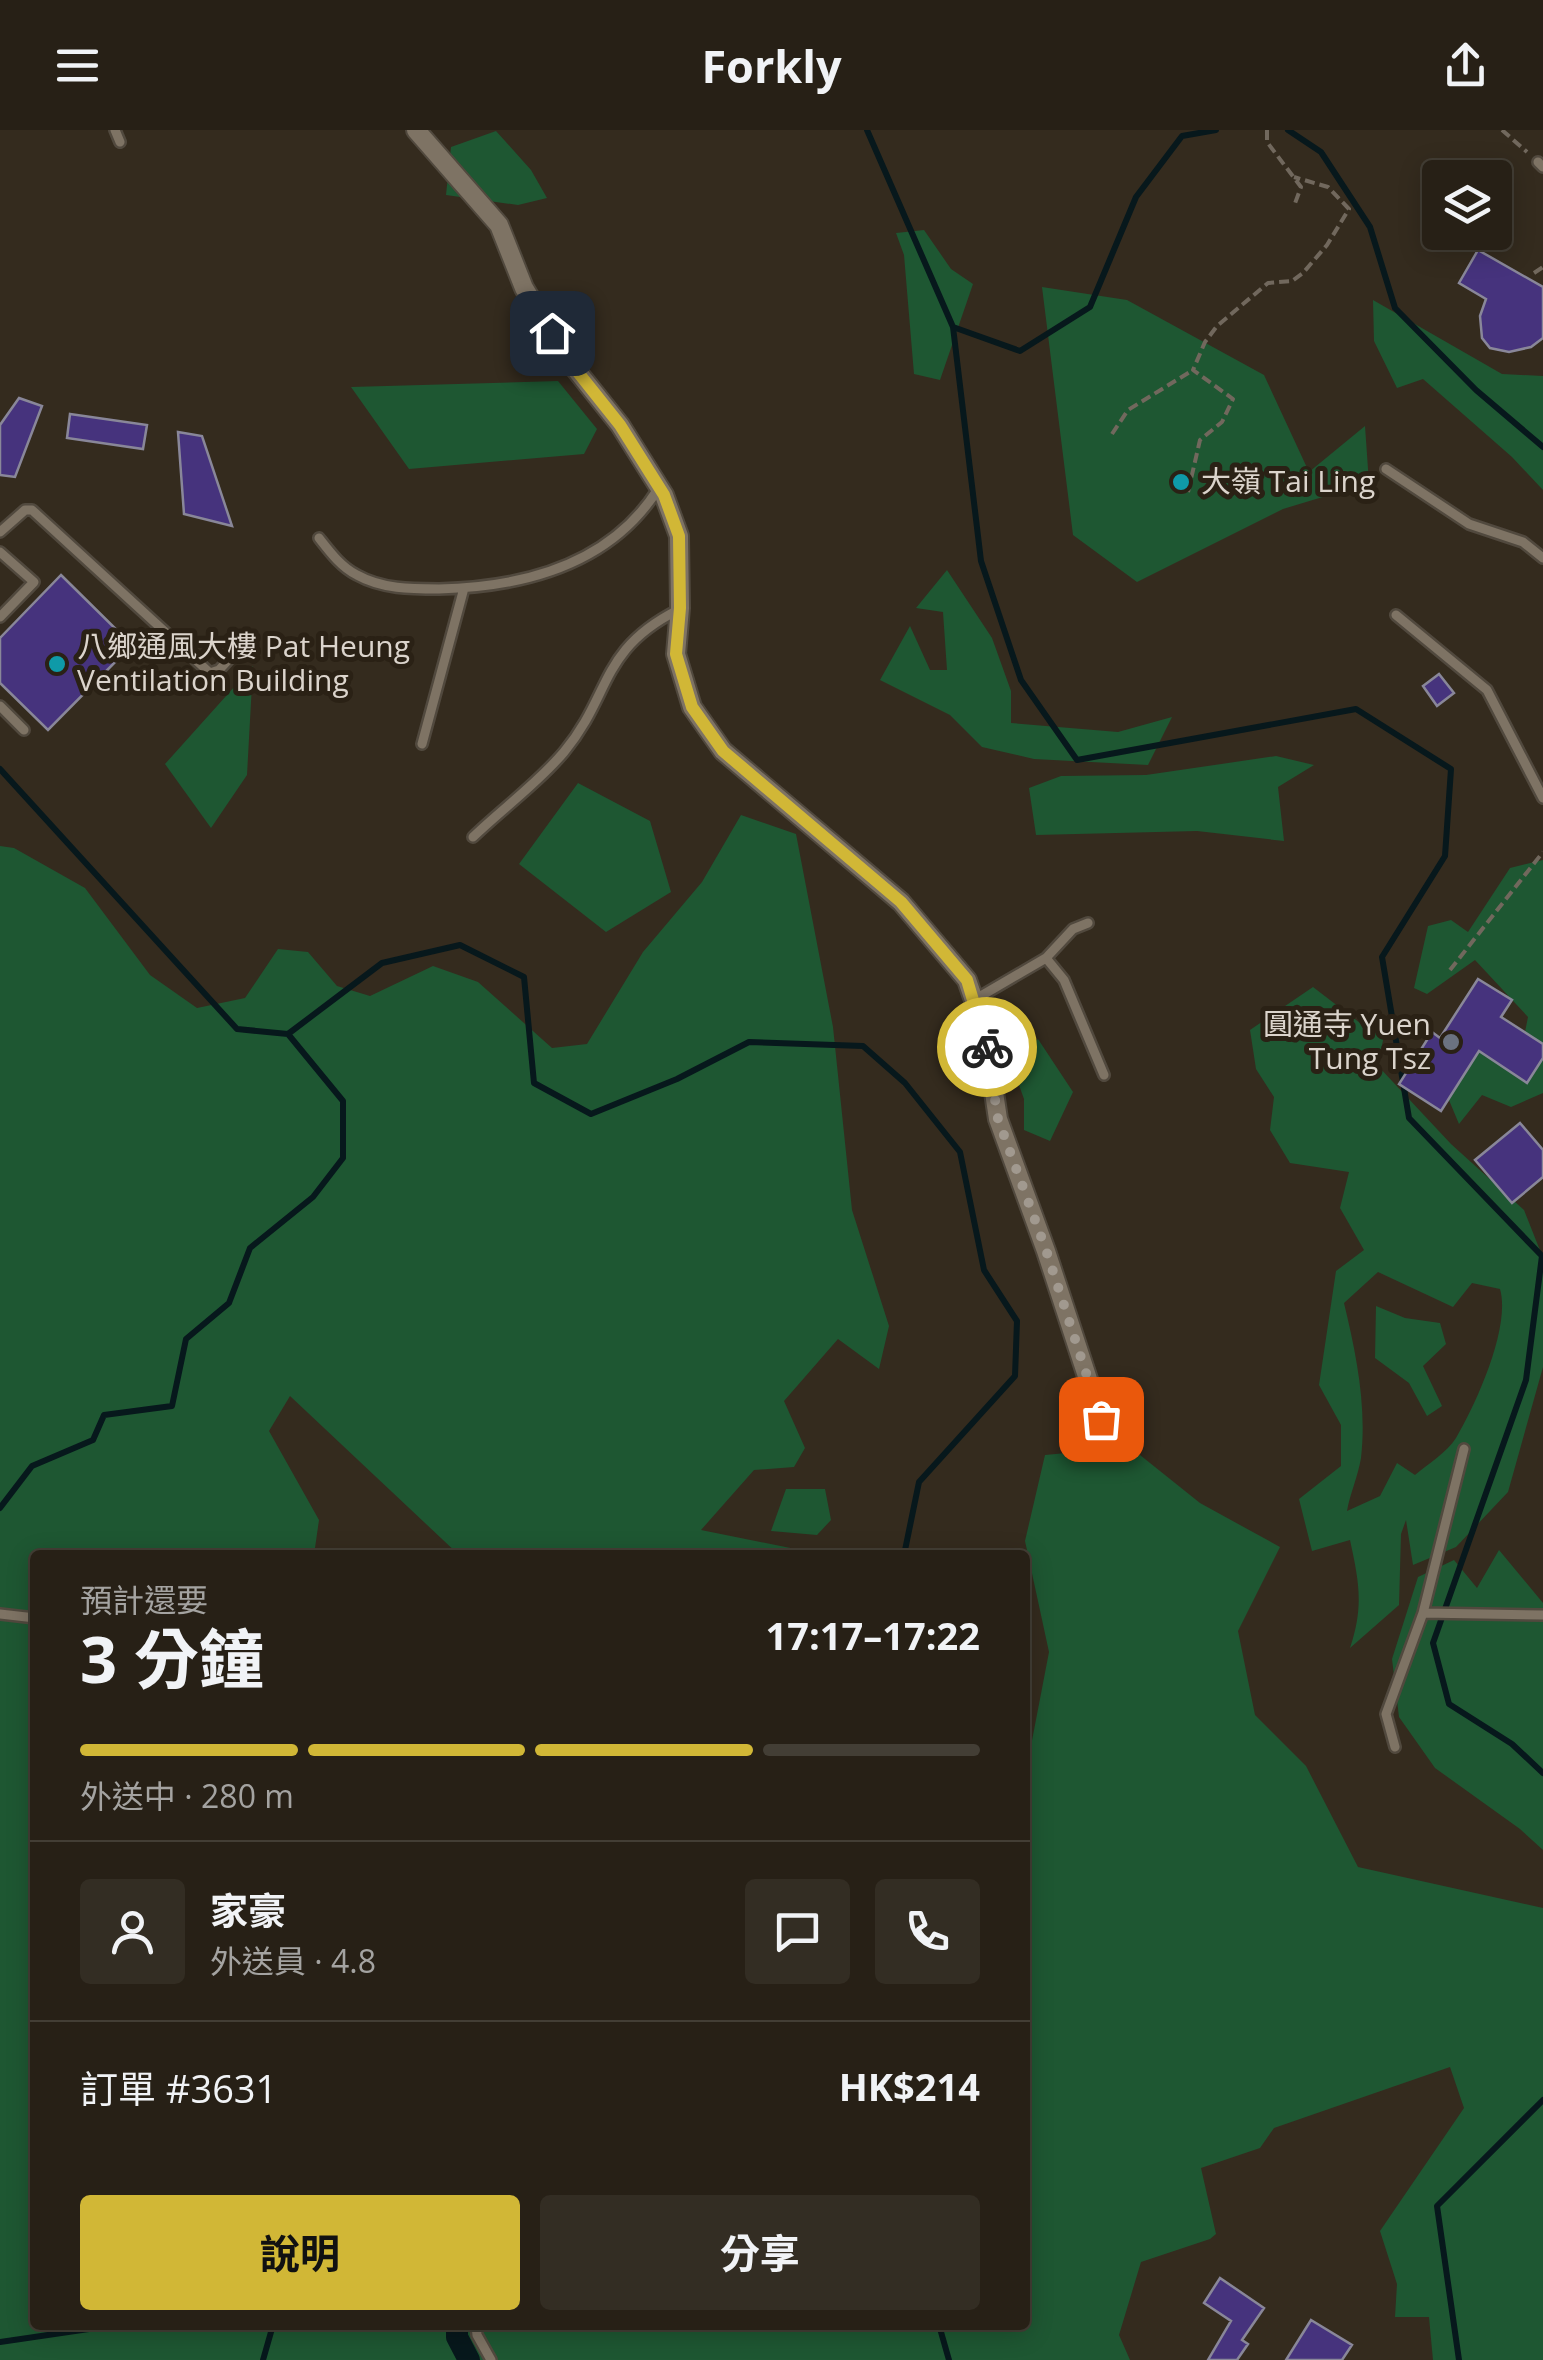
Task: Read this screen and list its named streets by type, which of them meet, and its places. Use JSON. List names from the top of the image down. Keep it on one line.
{"places":["大嶺 Tai Ling","八鄉通風大樓 Pat Heung Ventilation Building","圓通寺 Yuen Tung Tsz"],"page":{"header":"Forkly","heading":["3 分鐘","預計還要","17:17–17:22"],"panel":["家豪","外送員 · 4.8","訂單 #3631","HK$214"],"bar":"外送中 · 280 m","buttons":["說明","分享"]}}
